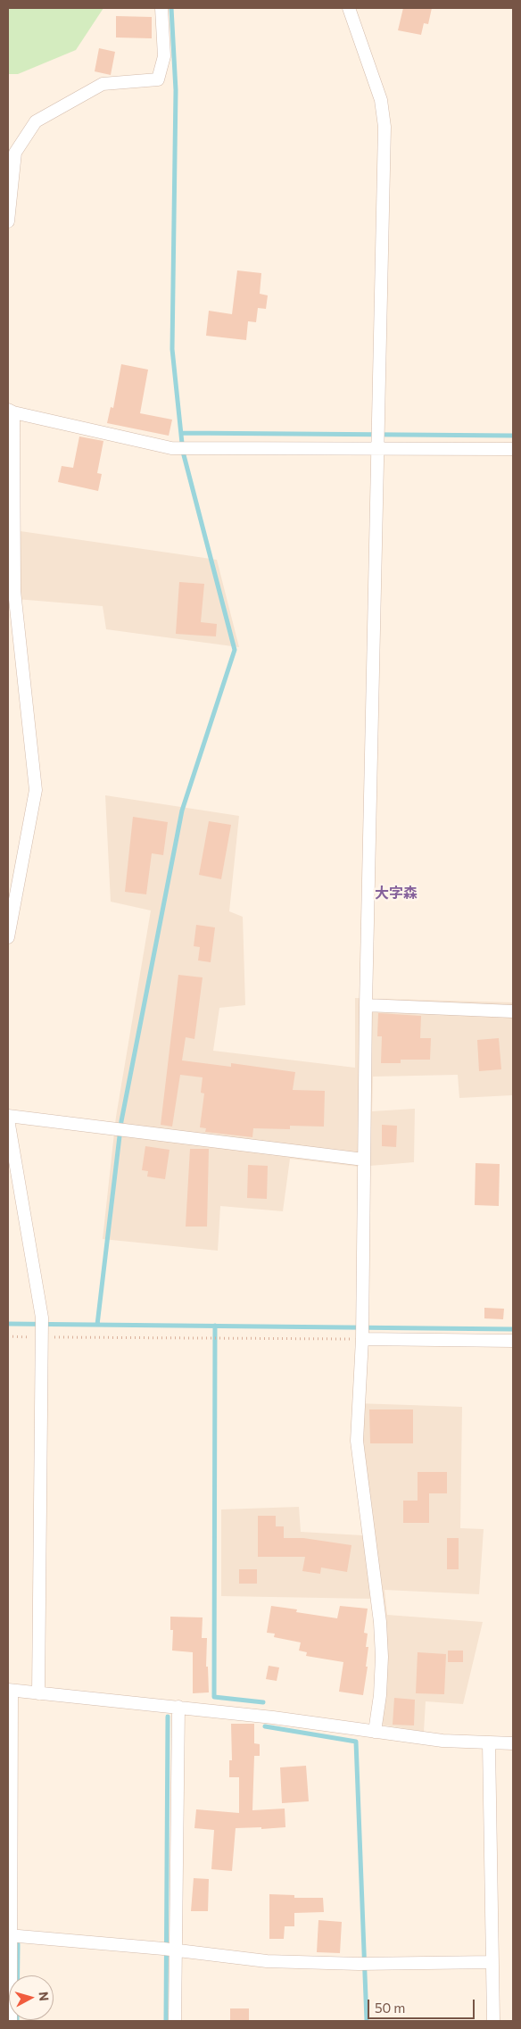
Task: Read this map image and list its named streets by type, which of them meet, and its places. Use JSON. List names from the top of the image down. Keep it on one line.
{"districts":["大字森"],"scale_bar":"50 m","north":"right"}
